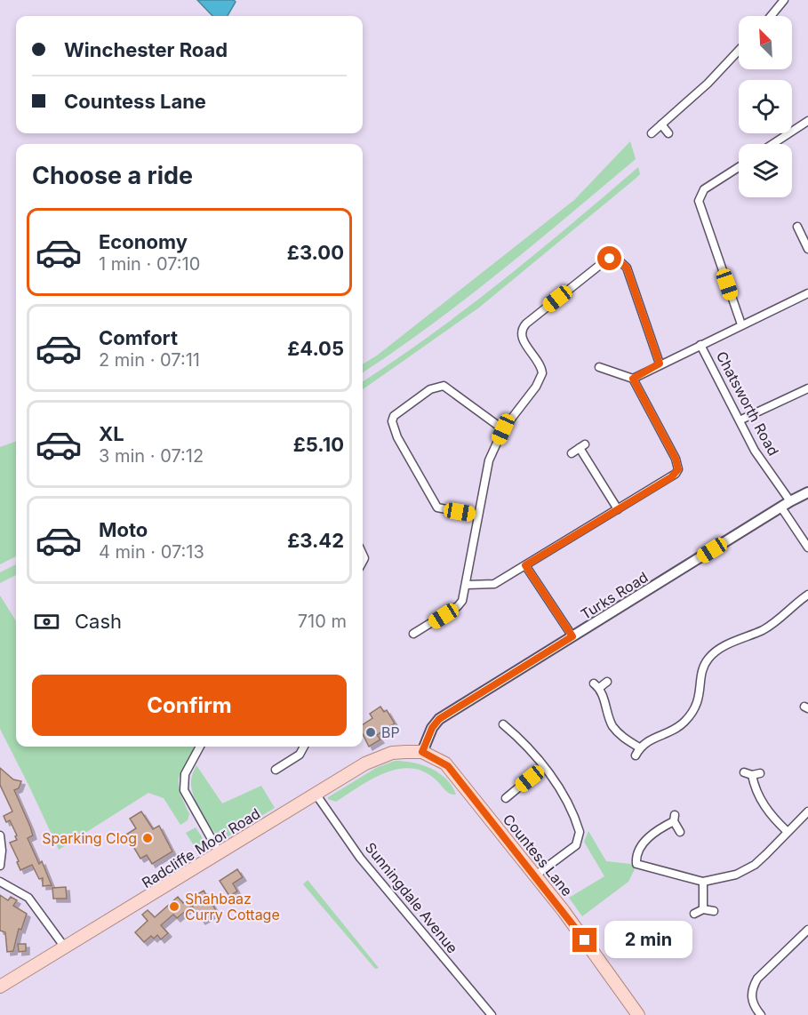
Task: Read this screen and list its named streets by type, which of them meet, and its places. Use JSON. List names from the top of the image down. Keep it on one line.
{"streets":{"main road":["Radcliffe Moor Road","Countess Lane"],"street":["Chatsworth Road","Turks Road","Sunningdale Avenue"]},"crossings":[["Chatsworth Road","Turks Road"],["Turks Road","Radcliffe Moor Road"],["Turks Road","Countess Lane"],["Radcliffe Moor Road","Countess Lane"],["Radcliffe Moor Road","Sunningdale Avenue"]],"places":["BP","Sparking Clog","Shahbaaz Curry Cottage"],"north":"top left","page":{"banner":["Winchester Road","Countess Lane"],"heading":"Choose a ride","list":[{"name":"Economy","note":"1 min · 07:10","value":"£3.00"},{"name":"Comfort","note":"2 min · 07:11","value":"£4.05"},{"name":"XL","note":"3 min · 07:12","value":"£5.10"},{"name":"Moto","note":"4 min · 07:13","value":"£3.42"}],"pay":["Cash","710 m"],"buttons":"Confirm","bubble":"2 min"}}
